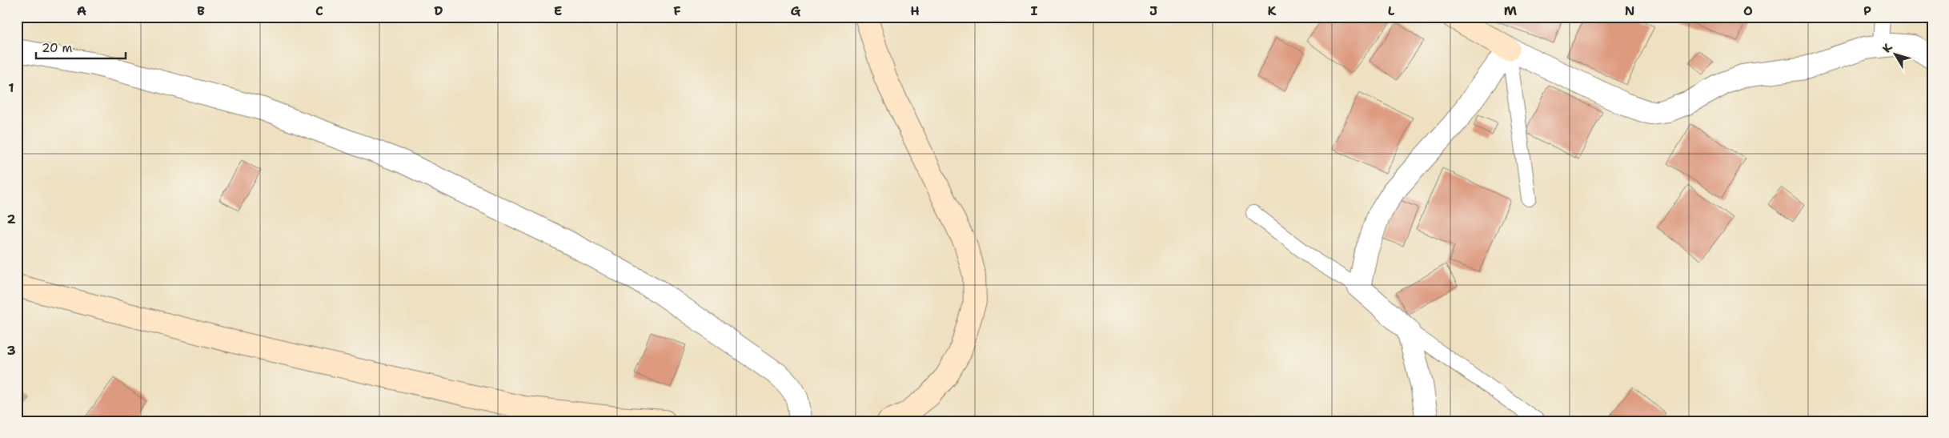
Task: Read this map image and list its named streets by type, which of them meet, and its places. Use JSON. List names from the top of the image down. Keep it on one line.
{"scale_bar":"20 m","north":"top left","grid":{"columns":["A","B","C","D","E","F","G","H","I","J","K","L","M","N","O","P"],"rows":["1","2","3"]}}
